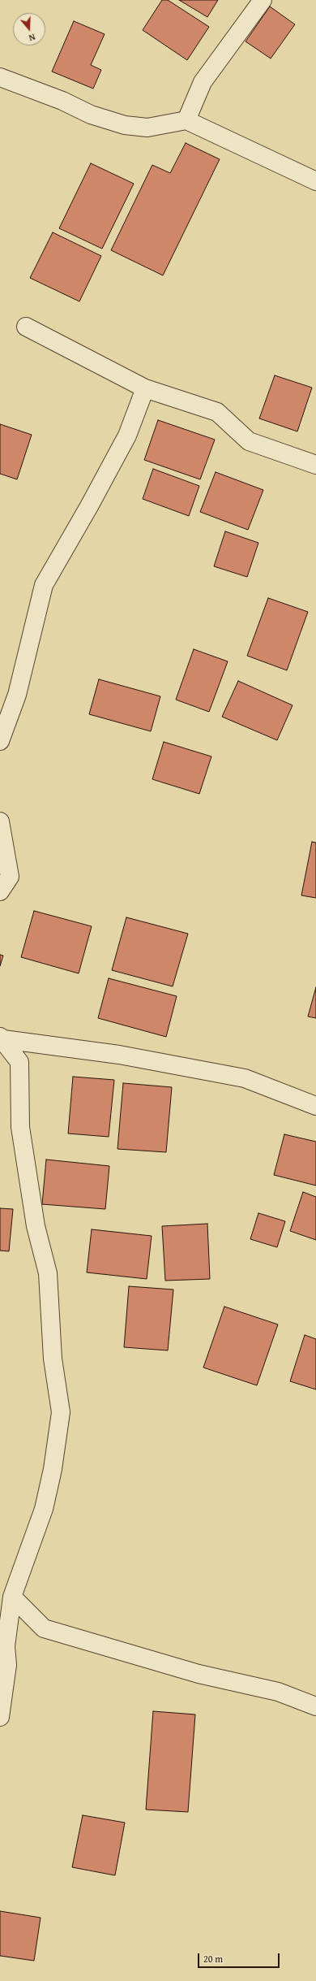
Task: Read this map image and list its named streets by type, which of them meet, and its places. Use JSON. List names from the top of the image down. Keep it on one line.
{"scale_bar":"20 m","north":"bottom"}
